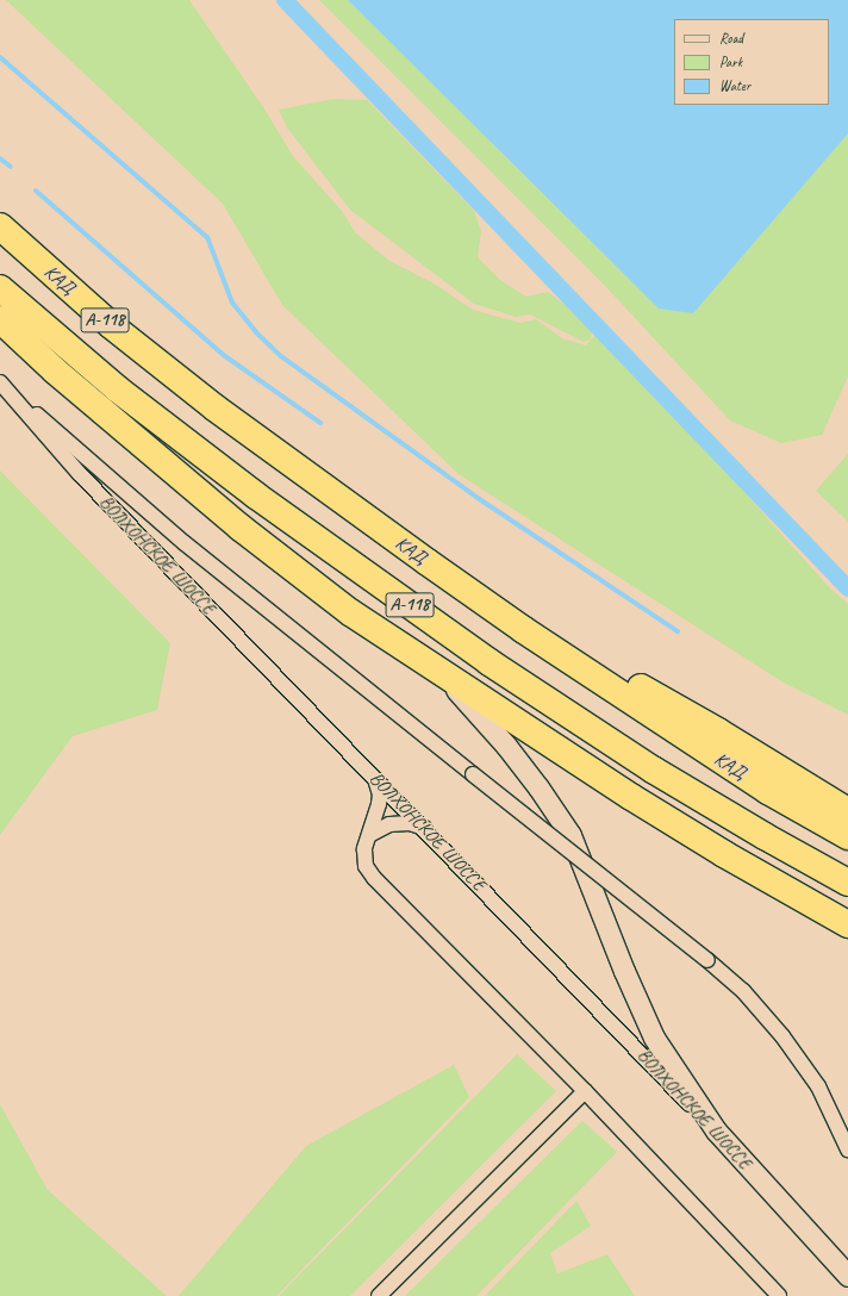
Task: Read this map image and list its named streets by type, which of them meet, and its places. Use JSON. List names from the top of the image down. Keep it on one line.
{"streets":{"highway":["КАД","А-118"],"main road":["ВОЛХОНСКОЕ ШОССЕ"]},"legend":["Road","Park","Water"]}
